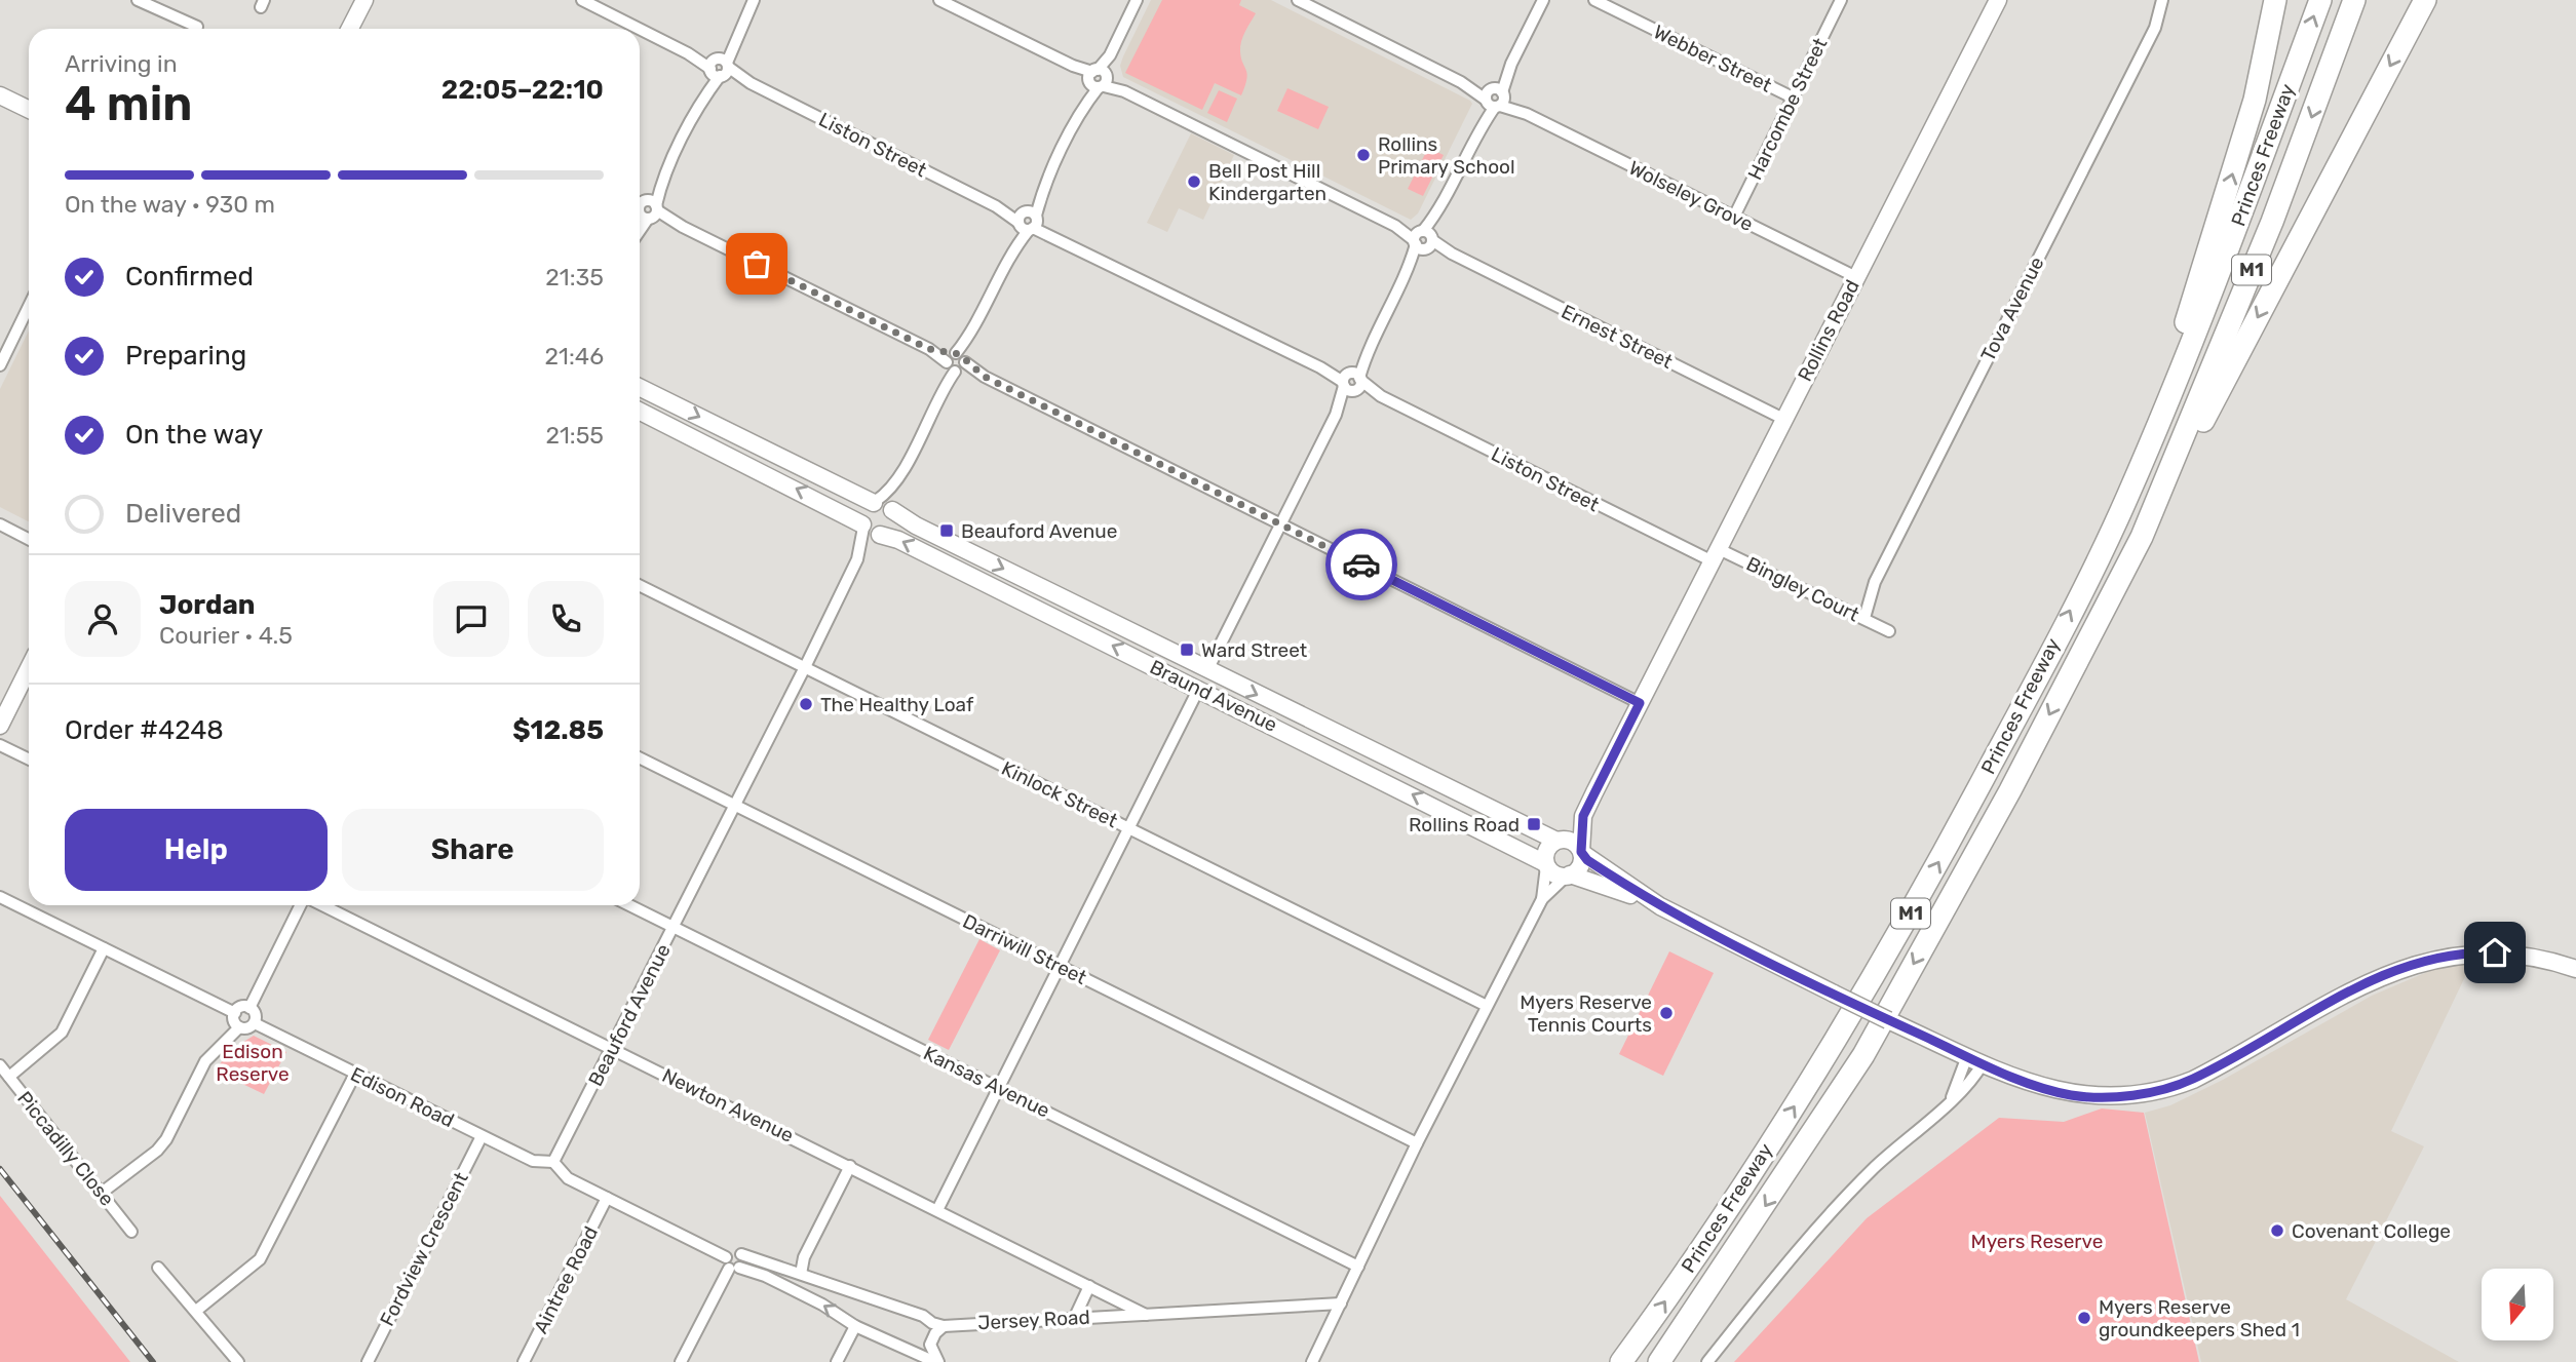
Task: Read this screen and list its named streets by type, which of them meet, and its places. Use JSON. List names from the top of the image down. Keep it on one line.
{"streets":{"highway":["Princes Freeway","M1"],"street":["Webber Street","Harcombe Street","Liston Street","Wolseley Grove","Tova Avenue","Rollins Road","Ernest Street","Bingley Court","Braund Avenue","Kinlock Street","Darriwill Street","Beauford Avenue","Kansas Avenue","Edison Road","Newton Avenue","Piccadilly Close","Fordview Crescent","Aintree Road","Jersey Road"]},"crossings":[["Webber Street","Harcombe Street"],["Harcombe Street","Wolseley Grove"],["Liston Street","Rollins Road"],["Liston Street","Bingley Court"],["Wolseley Grove","Rollins Road"],["Tova Avenue","Bingley Court"],["Rollins Road","Ernest Street"],["Rollins Road","Bingley Court"],["Rollins Road","Braund Avenue"],["Braund Avenue","Beauford Avenue"],["Kinlock Street","Beauford Avenue"],["Darriwill Street","Beauford Avenue"],["Beauford Avenue","Kansas Avenue"],["Beauford Avenue","Edison Road"],["Beauford Avenue","Newton Avenue"],["Edison Road","Fordview Crescent"],["Edison Road","Aintree Road"],["Edison Road","Jersey Road"],["Newton Avenue","Jersey Road"]],"parks":["Edison Reserve","Myers Reserve"],"places":{"other":["Rollins Primary School","Bell Post Hill Kindergarten","The Healthy Loaf","Myers Reserve Tennis Courts","Covenant College","Myers Reserve groundkeepers Shed 1"],"transit":["Beauford Avenue","Ward Street","Rollins Road"]},"north":"bottom","page":{"heading":["4 min","Arriving in","22:05–22:10"],"panel":["Jordan","Courier · 4.5","Order #4248","$12.85"],"bar":"On the way · 930 m","list":[["Confirmed","21:35"],["Preparing","21:46"],["On the way","21:55"],"Delivered"],"buttons":["Help","Share"]}}
